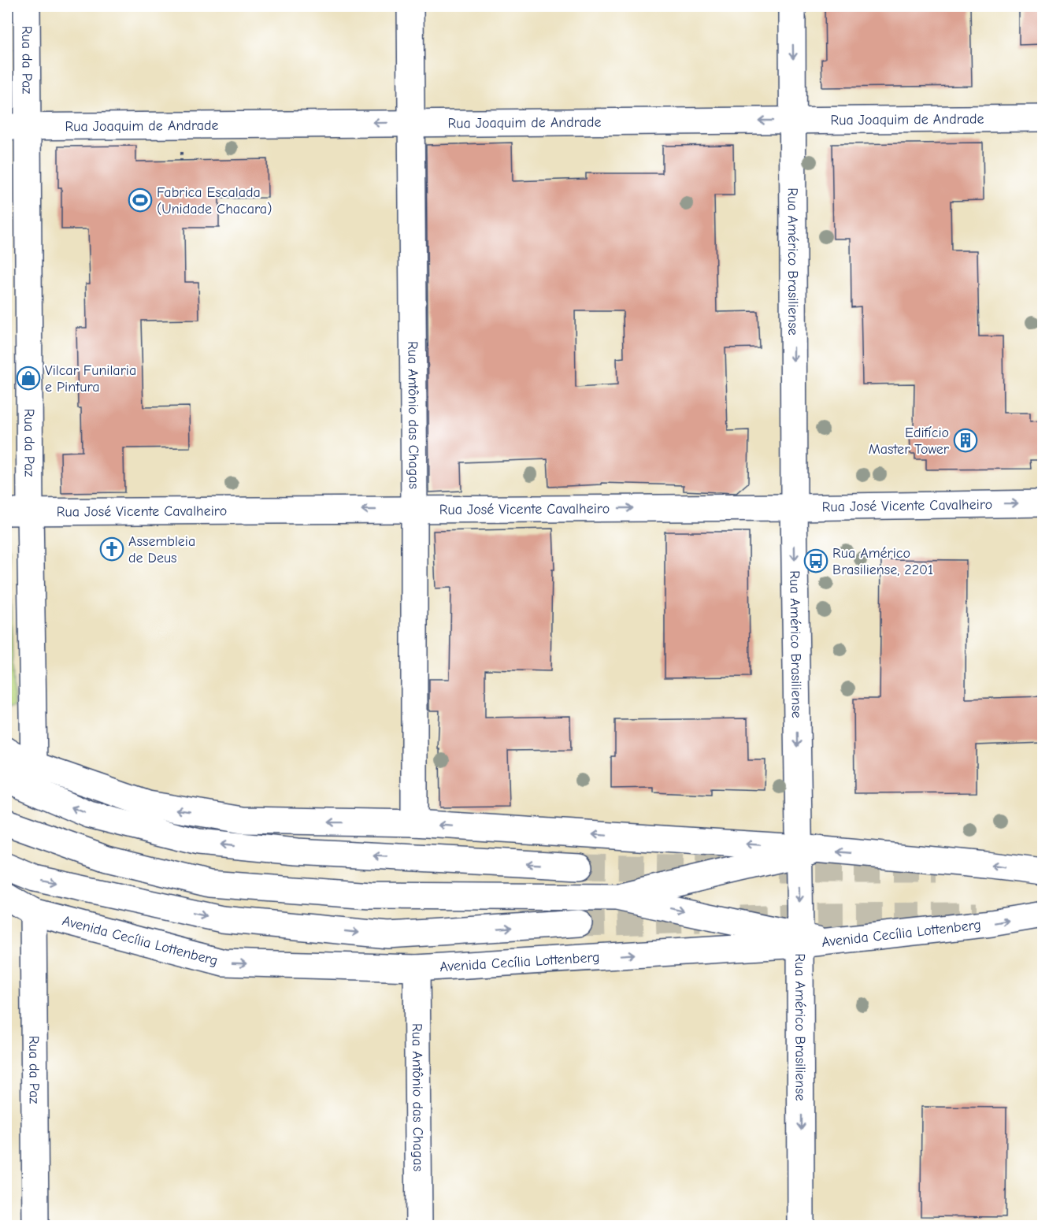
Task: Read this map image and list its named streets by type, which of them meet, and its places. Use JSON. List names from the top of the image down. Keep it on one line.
{"streets":{"street":["Rua da Paz","Rua Joaquim de Andrade","Rua Américo Brasiliense","Rua Antônio das Chagas","Rua José Vicente Cavalheiro","Avenida Cecília Lottenberg"]},"crossings":[["Rua da Paz","Rua Joaquim de Andrade"],["Rua da Paz","Rua José Vicente Cavalheiro"],["Rua da Paz","Avenida Cecília Lottenberg"],["Rua Joaquim de Andrade","Rua Américo Brasiliense"],["Rua Joaquim de Andrade","Rua Antônio das Chagas"],["Rua Américo Brasiliense","Rua José Vicente Cavalheiro"],["Rua Américo Brasiliense","Avenida Cecília Lottenberg"],["Rua Antônio das Chagas","Rua José Vicente Cavalheiro"],["Rua Antônio das Chagas","Avenida Cecília Lottenberg"]],"one_way":["Rua Joaquim de Andrade","Rua Américo Brasiliense"],"places":{"sports":["Fabrica Escalada (Unidade Chacara)"],"shop":["Vilcar Funilaria e Pintura"],"building":["Edifício Master Tower"],"church":["Assembleia de Deus"],"bus stop":["Rua Américo Brasiliense, 2201"]}}
